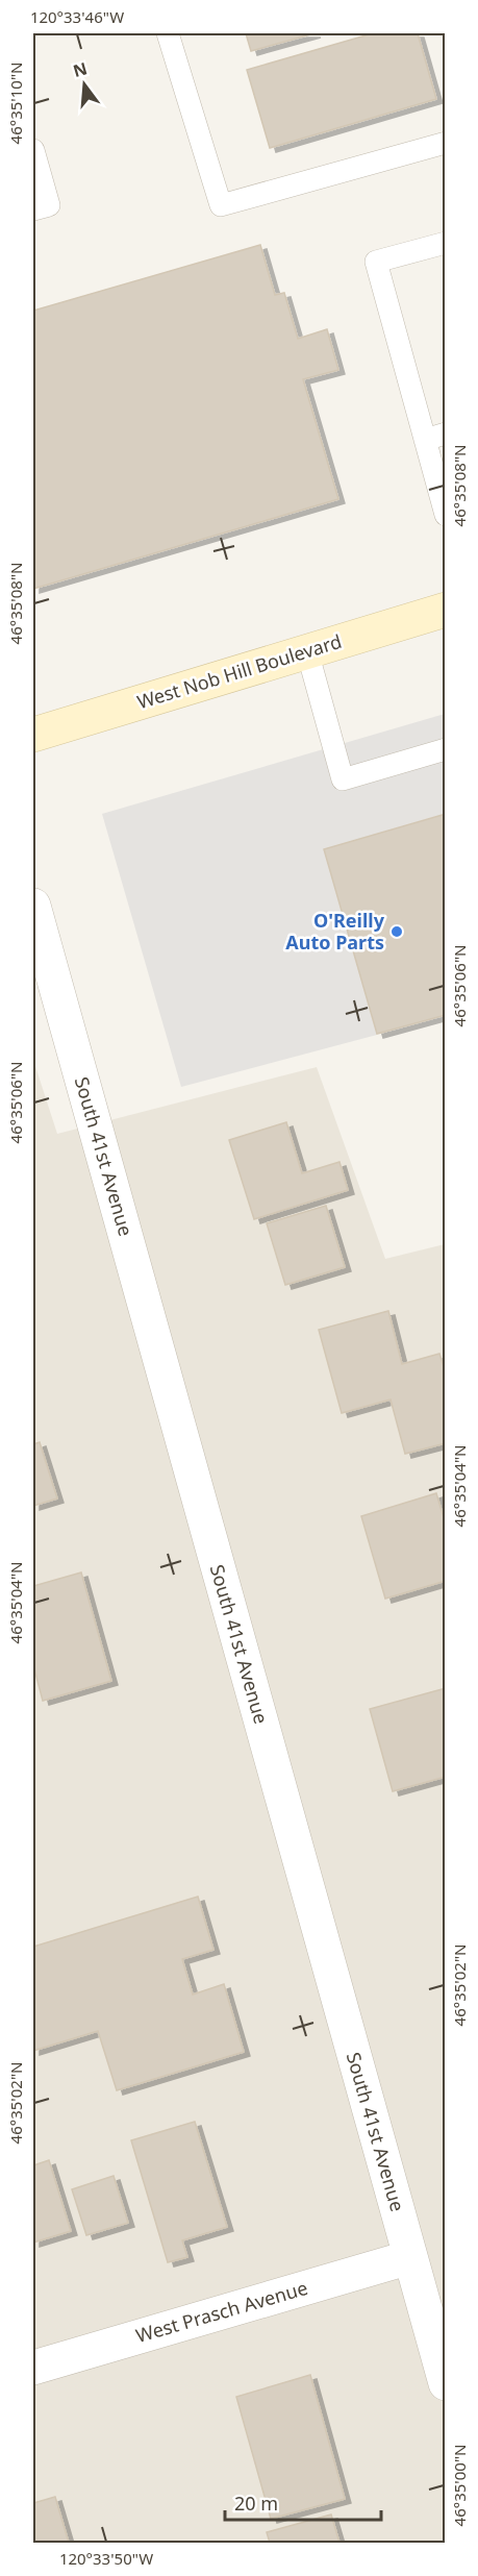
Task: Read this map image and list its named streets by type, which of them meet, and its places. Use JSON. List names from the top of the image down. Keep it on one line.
{"streets":{"main road":["West Nob Hill Boulevard"],"street":["South 41st Avenue","West Prasch Avenue"]},"crossings":[["South 41st Avenue","West Prasch Avenue"]],"places":["O'Reilly Auto Parts"],"scale_bar":"20 m","north":"top","coordinates":["120°33'46\"W","46°35'10\"N","46°35'08\"N","46°35'06\"N","46°35'04\"N","46°35'02\"N","46°35'00\"N","120°33'50\"W"]}
